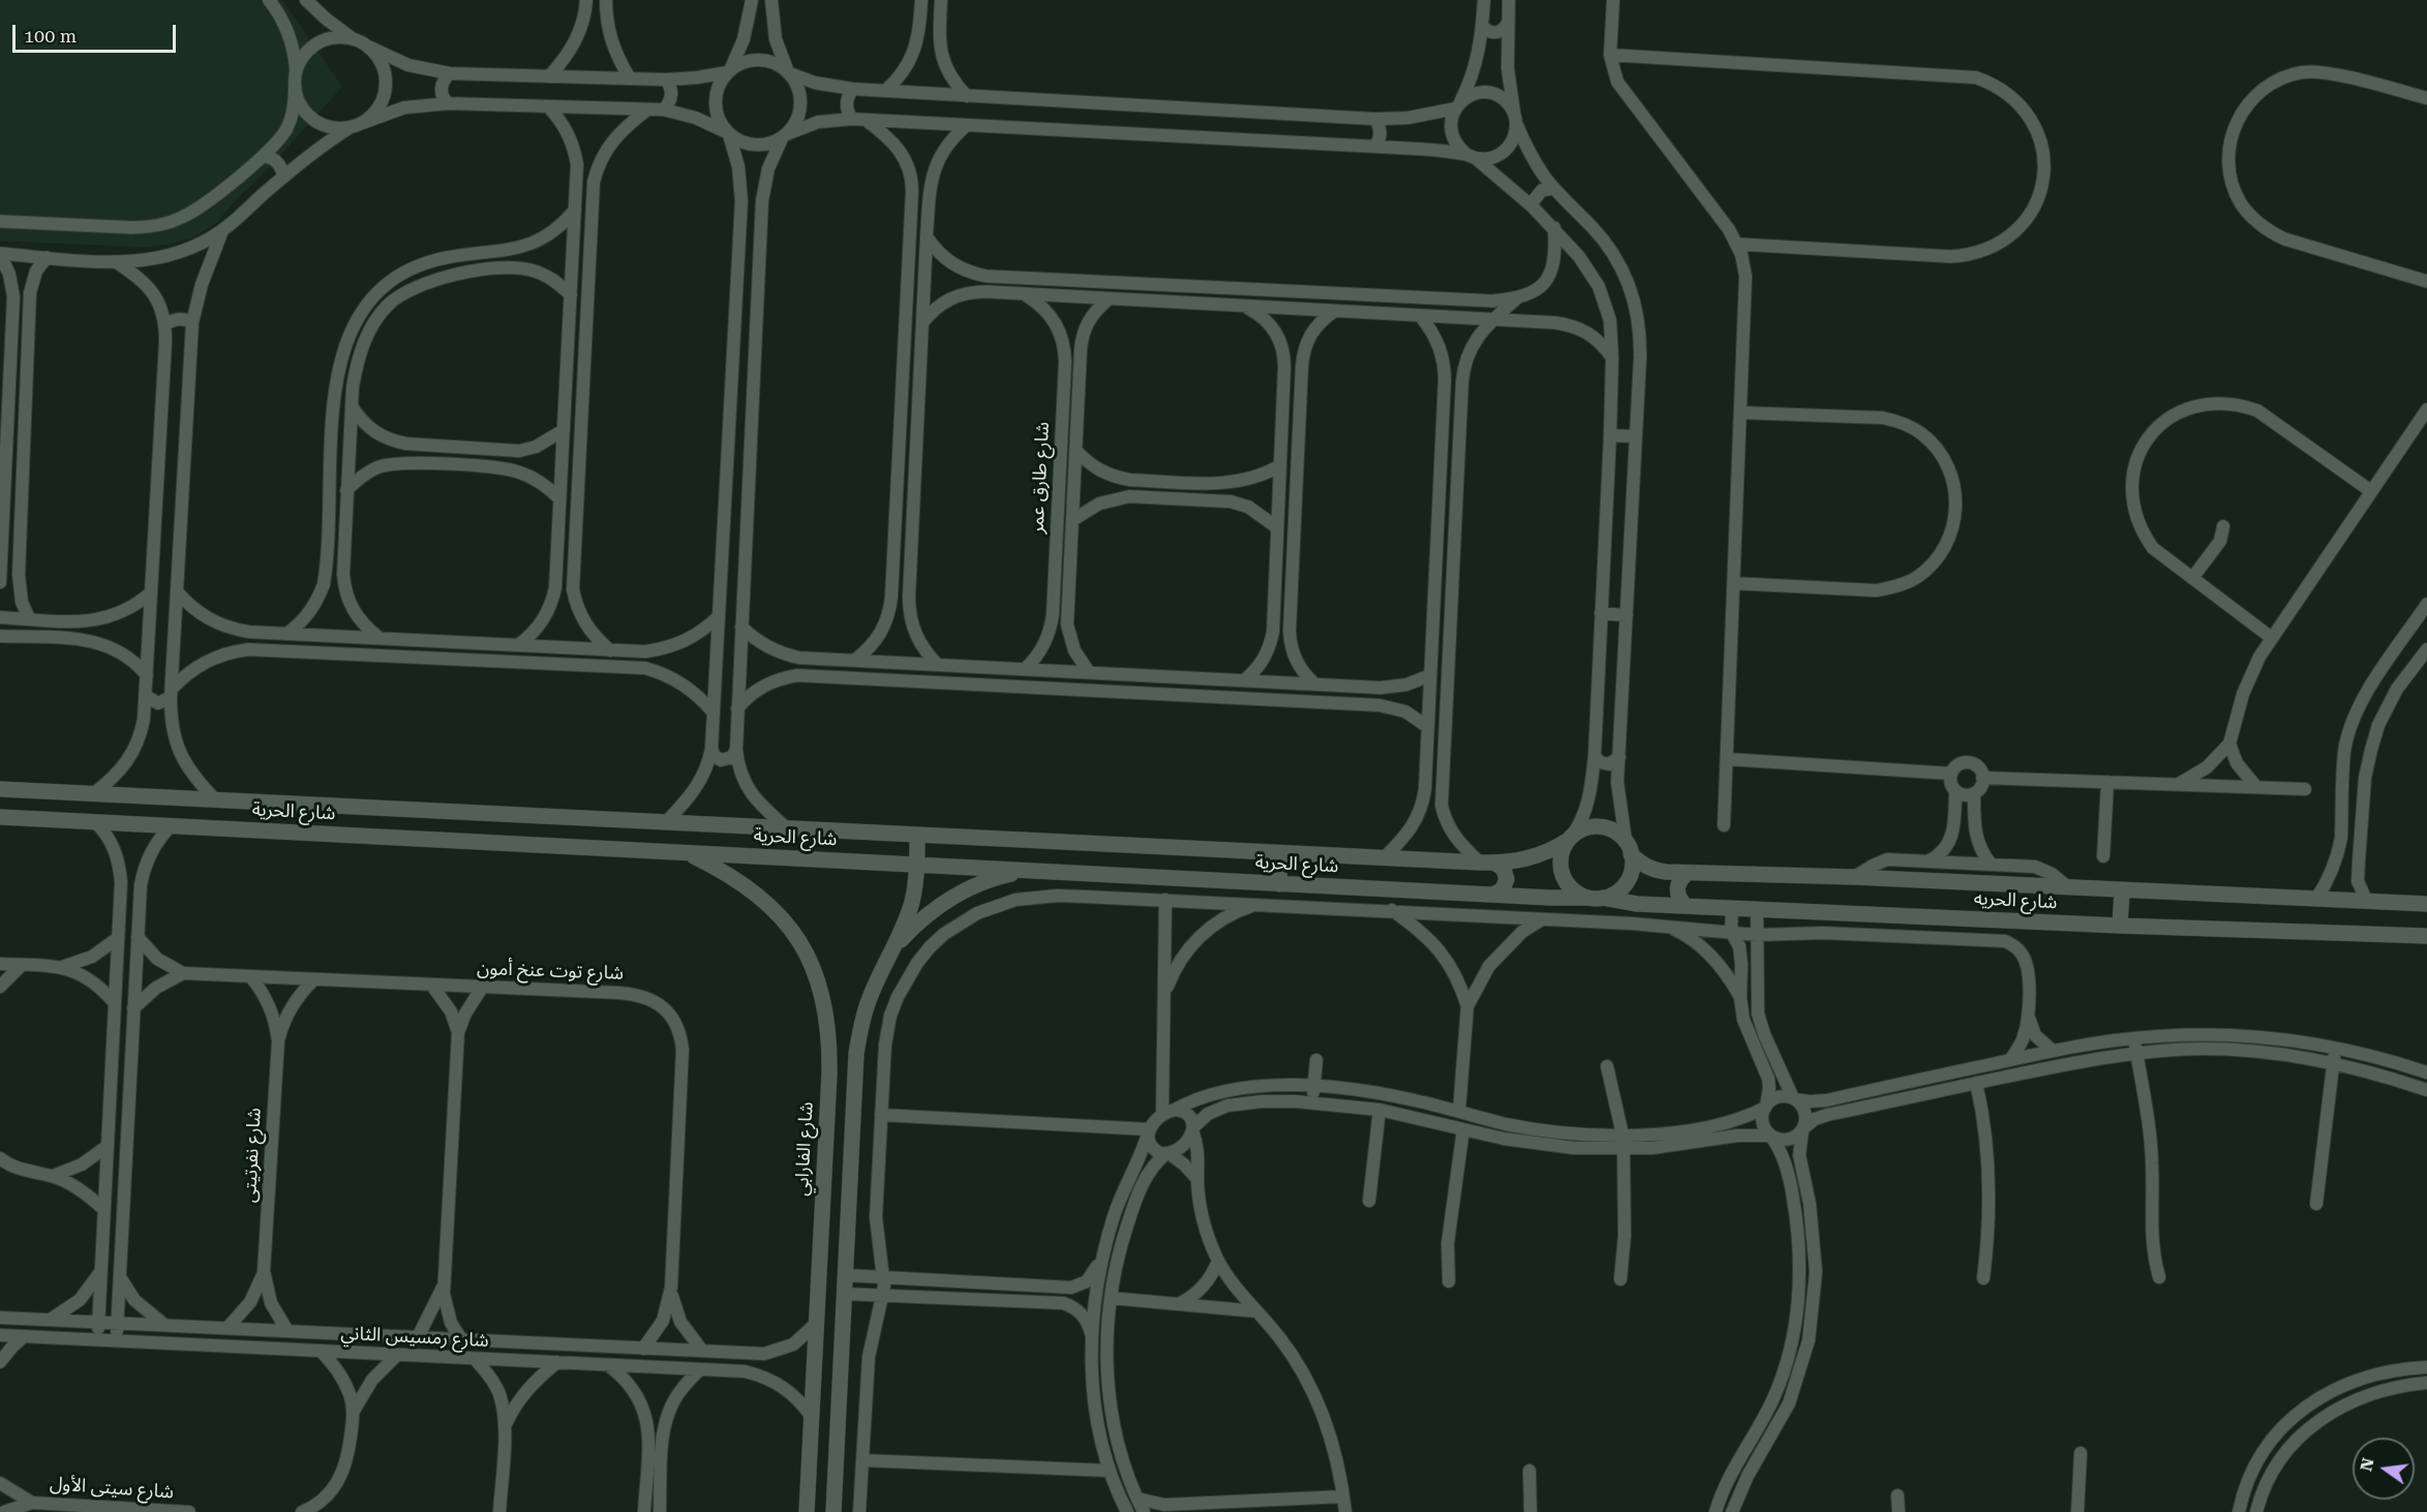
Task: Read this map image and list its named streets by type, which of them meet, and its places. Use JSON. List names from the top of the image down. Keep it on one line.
{"streets":{"street":["شارع طارق عمر","شارع الحرية","شارع الحريه","شارع توت عنخ أمون","شارع الفارابي","شارع نفرتيتى","شارع رمسيس الثاني","شارع سيتى الأول"]},"crossings":[["شارع الحرية","شارع الحريه"],["شارع الحرية","شارع الفارابي"],["شارع توت عنخ أمون","شارع نفرتيتى"],["شارع توت عنخ أمون","شارع رمسيس الثاني"],["شارع الفارابي","شارع رمسيس الثاني"],["شارع نفرتيتى","شارع رمسيس الثاني"]],"scale_bar":"100 m","north":"left"}
